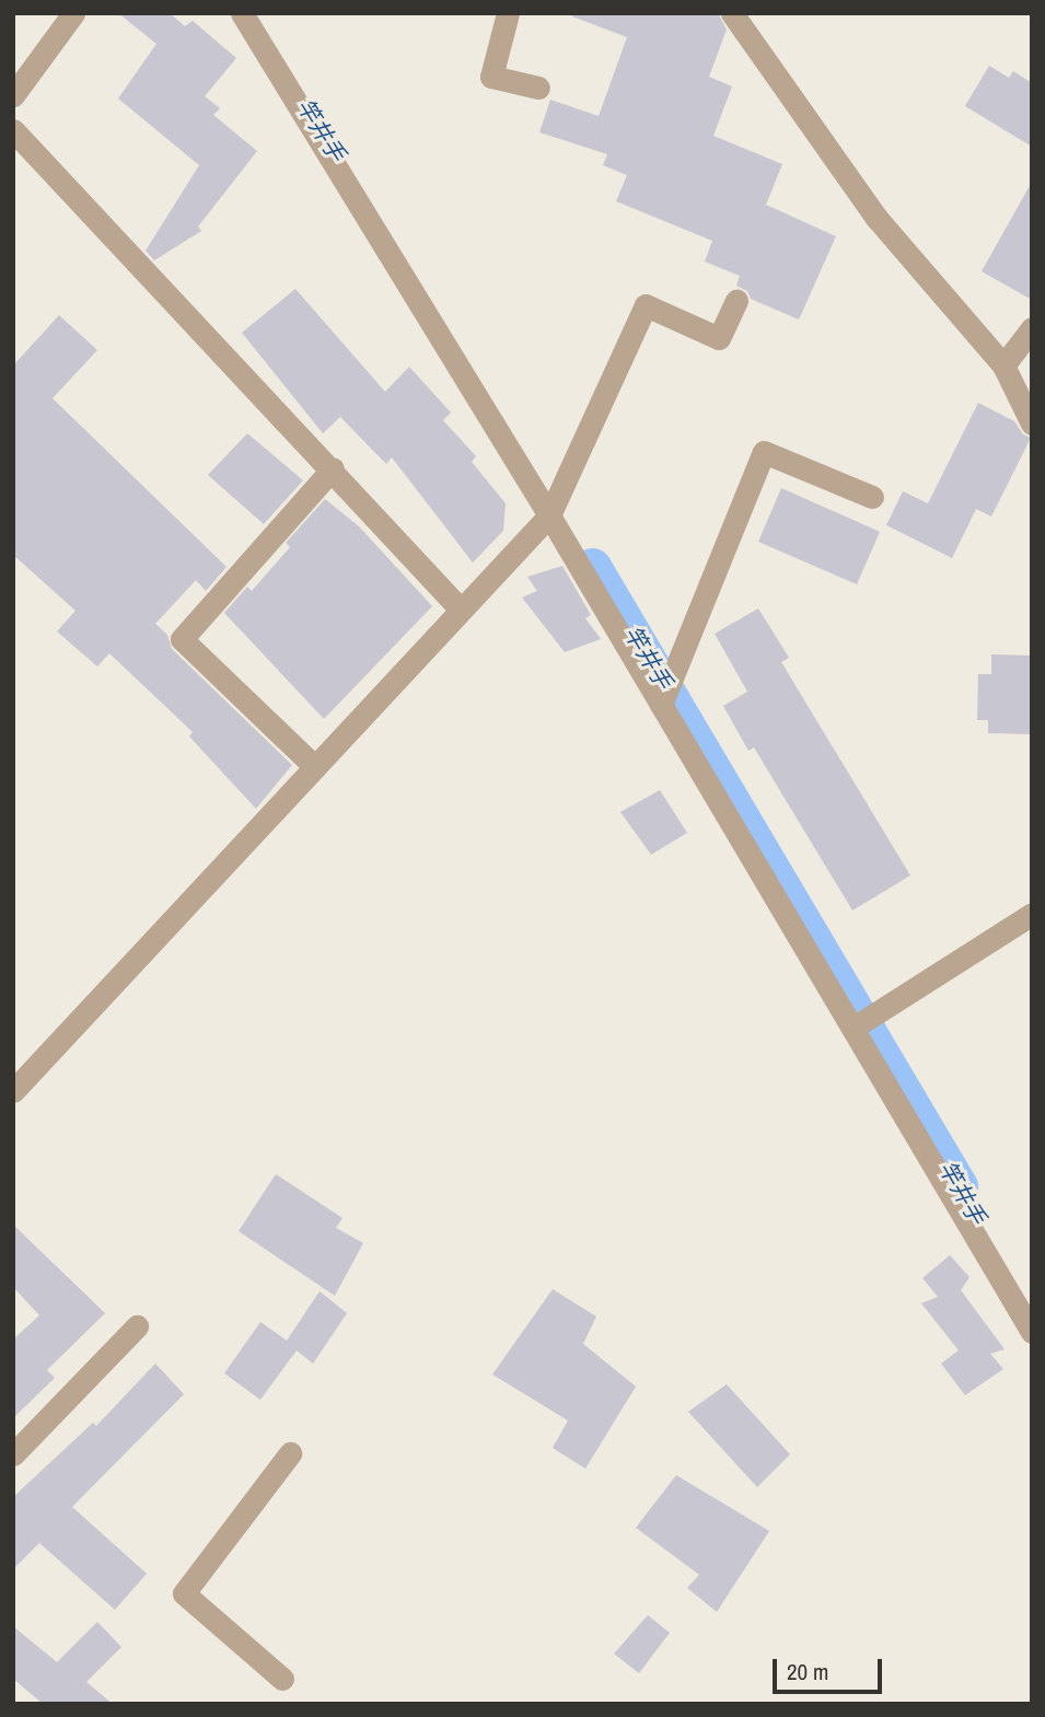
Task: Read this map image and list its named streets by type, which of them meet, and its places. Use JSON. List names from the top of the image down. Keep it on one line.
{"water":["竿井手"],"scale_bar":"20 m"}
